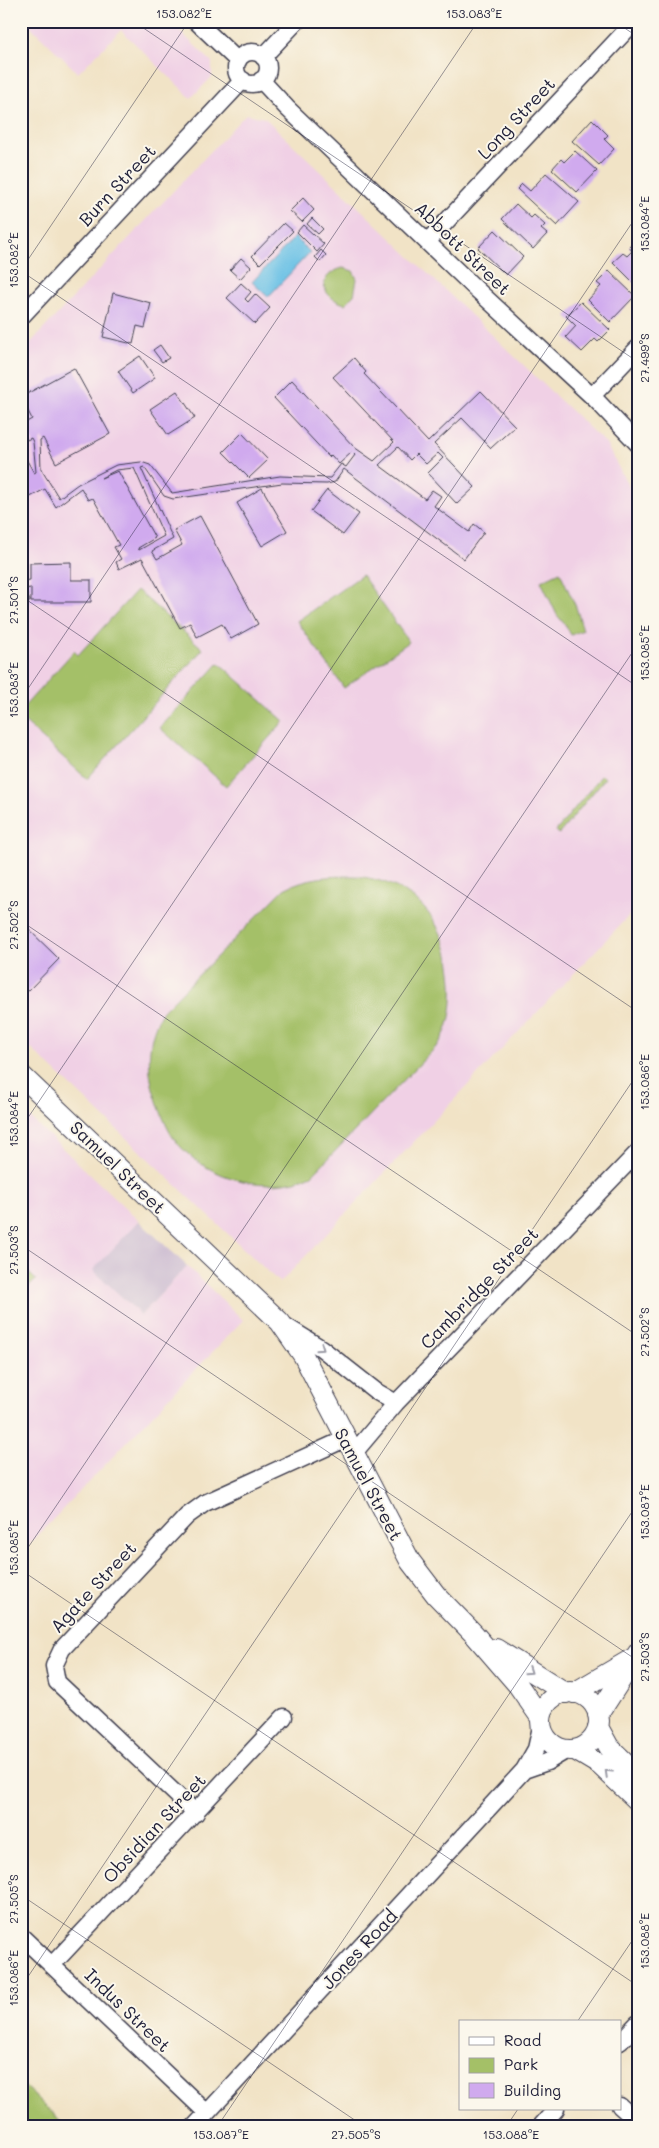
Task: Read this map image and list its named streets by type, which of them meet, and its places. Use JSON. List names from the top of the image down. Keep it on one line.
{"streets":{"street":["Long Street","Burn Street","Abbott Street","Samuel Street","Cambridge Street","Agate Street","Obsidian Street","Jones Road","Indus Street"]},"crossings":[["Long Street","Abbott Street"],["Burn Street","Abbott Street"],["Samuel Street","Cambridge Street"],["Samuel Street","Agate Street"],["Samuel Street","Jones Road"],["Cambridge Street","Agate Street"],["Agate Street","Obsidian Street"],["Obsidian Street","Indus Street"],["Jones Road","Indus Street"]],"legend":["Road","Park","Building"],"coordinates":["153.082°E","153.083°E","153.084°E","27.499°S","27.501°S","153.085°E","27.502°S","153.086°E","27.503°S","153.087°E","27.505°S","153.088°E"]}
